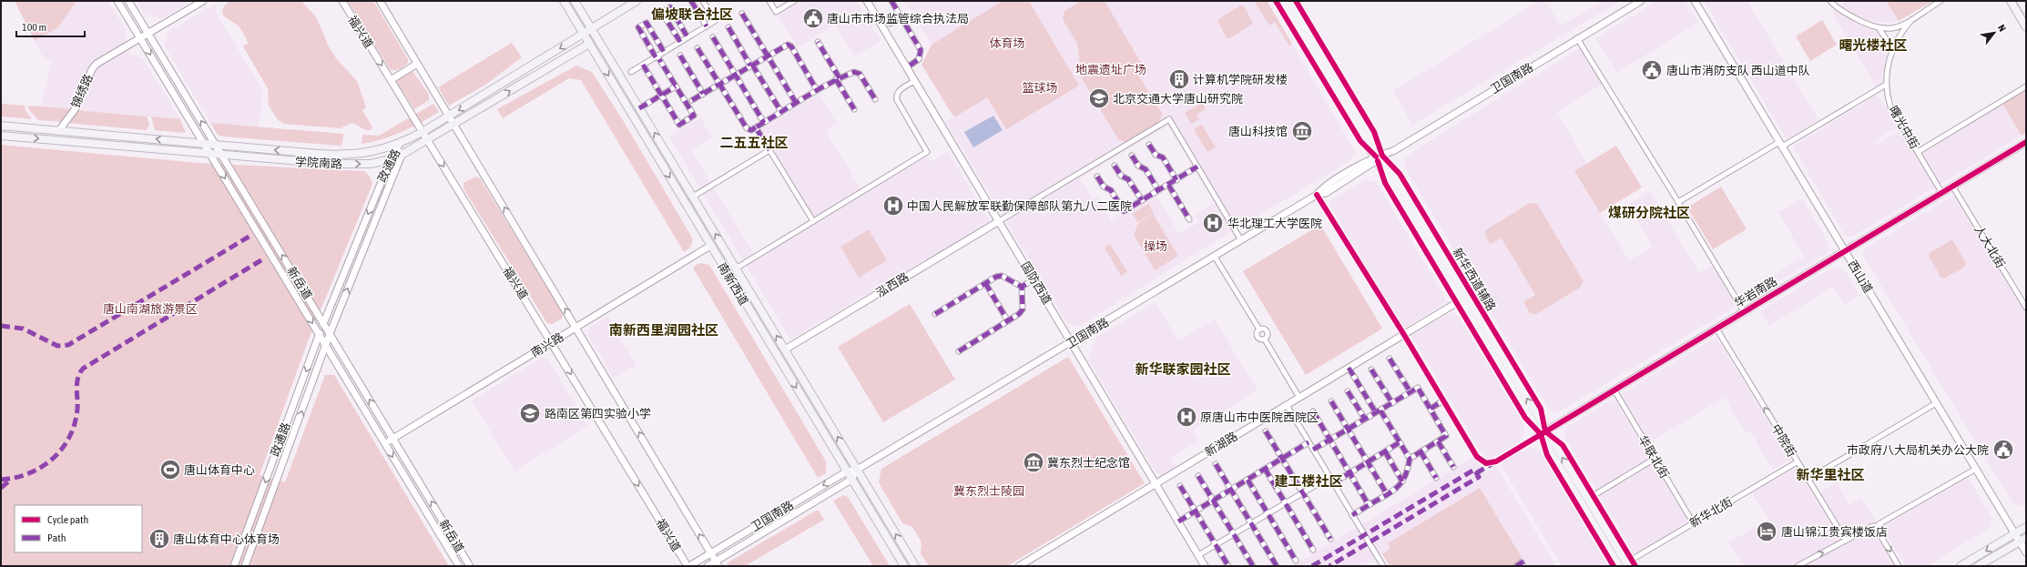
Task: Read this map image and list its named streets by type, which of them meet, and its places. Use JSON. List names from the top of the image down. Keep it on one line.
{"streets":{"main road":["学院南路","南新西道"],"street":["福兴道","卫国南路","锦绣路","曙光中街","政通路","人大北街","西山道","新岳道","国防西道","泓西路","华岩南路","南兴路","中院街","新湖路","华联北街","新华北街"],"cycle path":["新华西道辅路"]},"crossings":[["福兴道","卫国南路"],["福兴道","学院南路"],["福兴道","南兴路"],["卫国南路","国防西道"],["卫国南路","南新西道"],["锦绣路","学院南路"],["锦绣路","新岳道"],["曙光中街","华岩南路"],["学院南路","政通路"],["学院南路","新岳道"],["学院南路","南新西道"],["政通路","新岳道"],["人大北街","华岩南路"],["西山道","华岩南路"],["新岳道","南兴路"],["国防西道","泓西路"],["国防西道","新湖路"],["南新西道","泓西路"],["南新西道","南兴路"],["华岩南路","中院街"],["华岩南路","华联北街"],["中院街","新华北街"],["华联北街","新华北街"]],"one_way":["中院街"],"districts":["偏坡联合社区","曙光楼社区","二五五社区","煤研分院社区","南新西里润园社区","新华联家园社区","新华里社区","建工楼社区"],"parks":["体育场","地震遗址广场","篮球场","操场","唐山南湖旅游景区","冀东烈士陵园"],"places":{"public building":["唐山市市场监管综合执法局","唐山市消防支队 西山道中队","市政府八大局机关办公大院"],"building":["计算机学院研发楼","唐山体育中心体育场"],"school or university":["北京交通大学唐山研究院","路南区第四实验小学"],"museum":["唐山科技馆","冀东烈士纪念馆"],"hospital":["中国人民解放军联勤保障部队第九八二医院","华北理工大学医院","原唐山市中医院西院区"],"sports":["唐山体育中心"],"hotel":["唐山锦江贵宾楼饭店"]},"legend":["Cycle path","Path"],"scale_bar":"100 m","north":"top right"}
